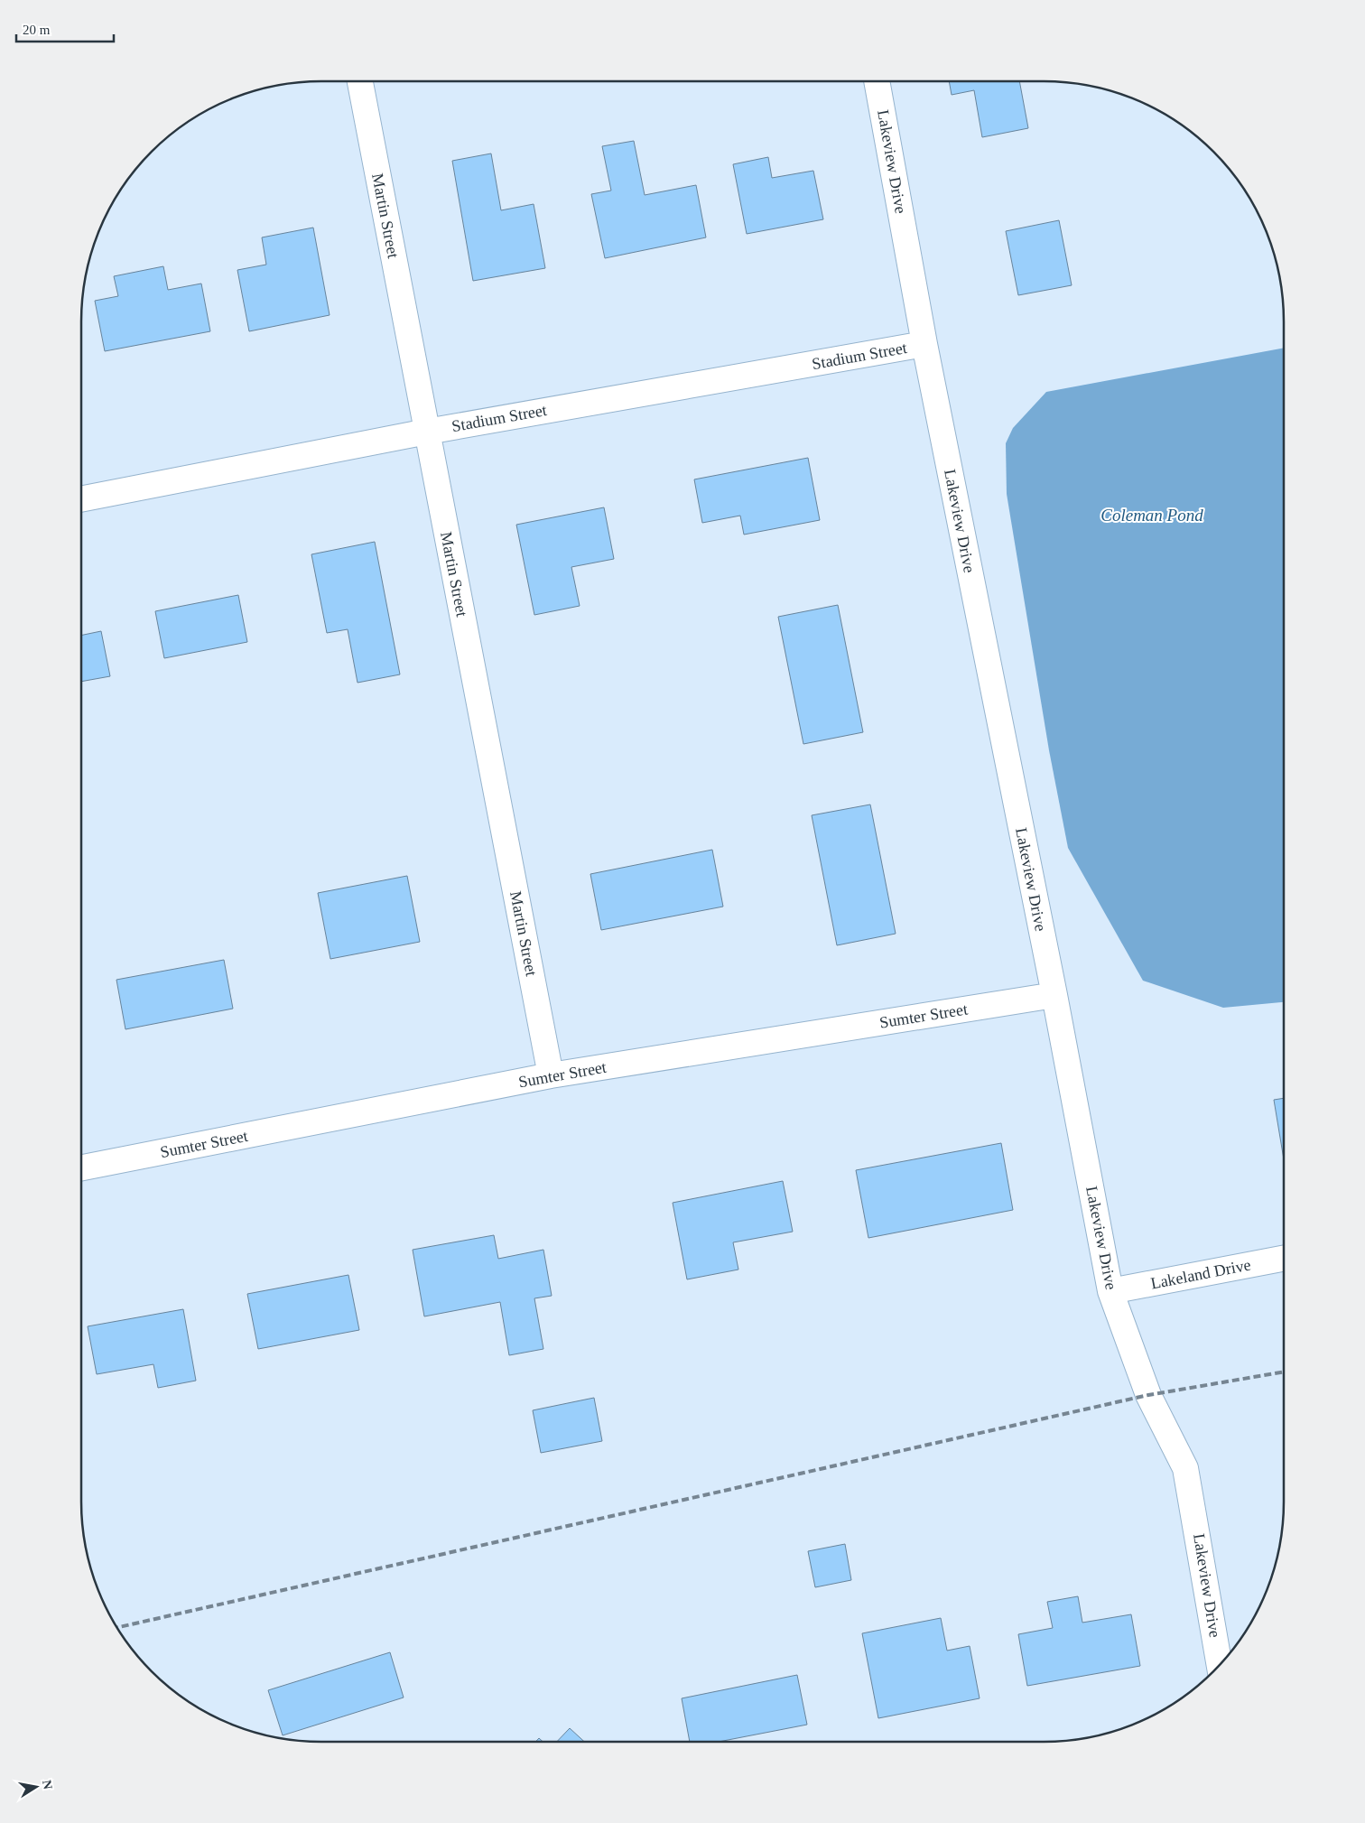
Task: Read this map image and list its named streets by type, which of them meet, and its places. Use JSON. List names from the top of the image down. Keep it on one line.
{"streets":{"street":["Lakeview Drive","Martin Street","Stadium Street","Sumter Street","Lakeland Drive"]},"crossings":[["Lakeview Drive","Stadium Street"],["Lakeview Drive","Sumter Street"],["Lakeview Drive","Lakeland Drive"],["Martin Street","Stadium Street"],["Martin Street","Sumter Street"]],"water":["Coleman Pond"],"scale_bar":"20 m","north":"right"}
